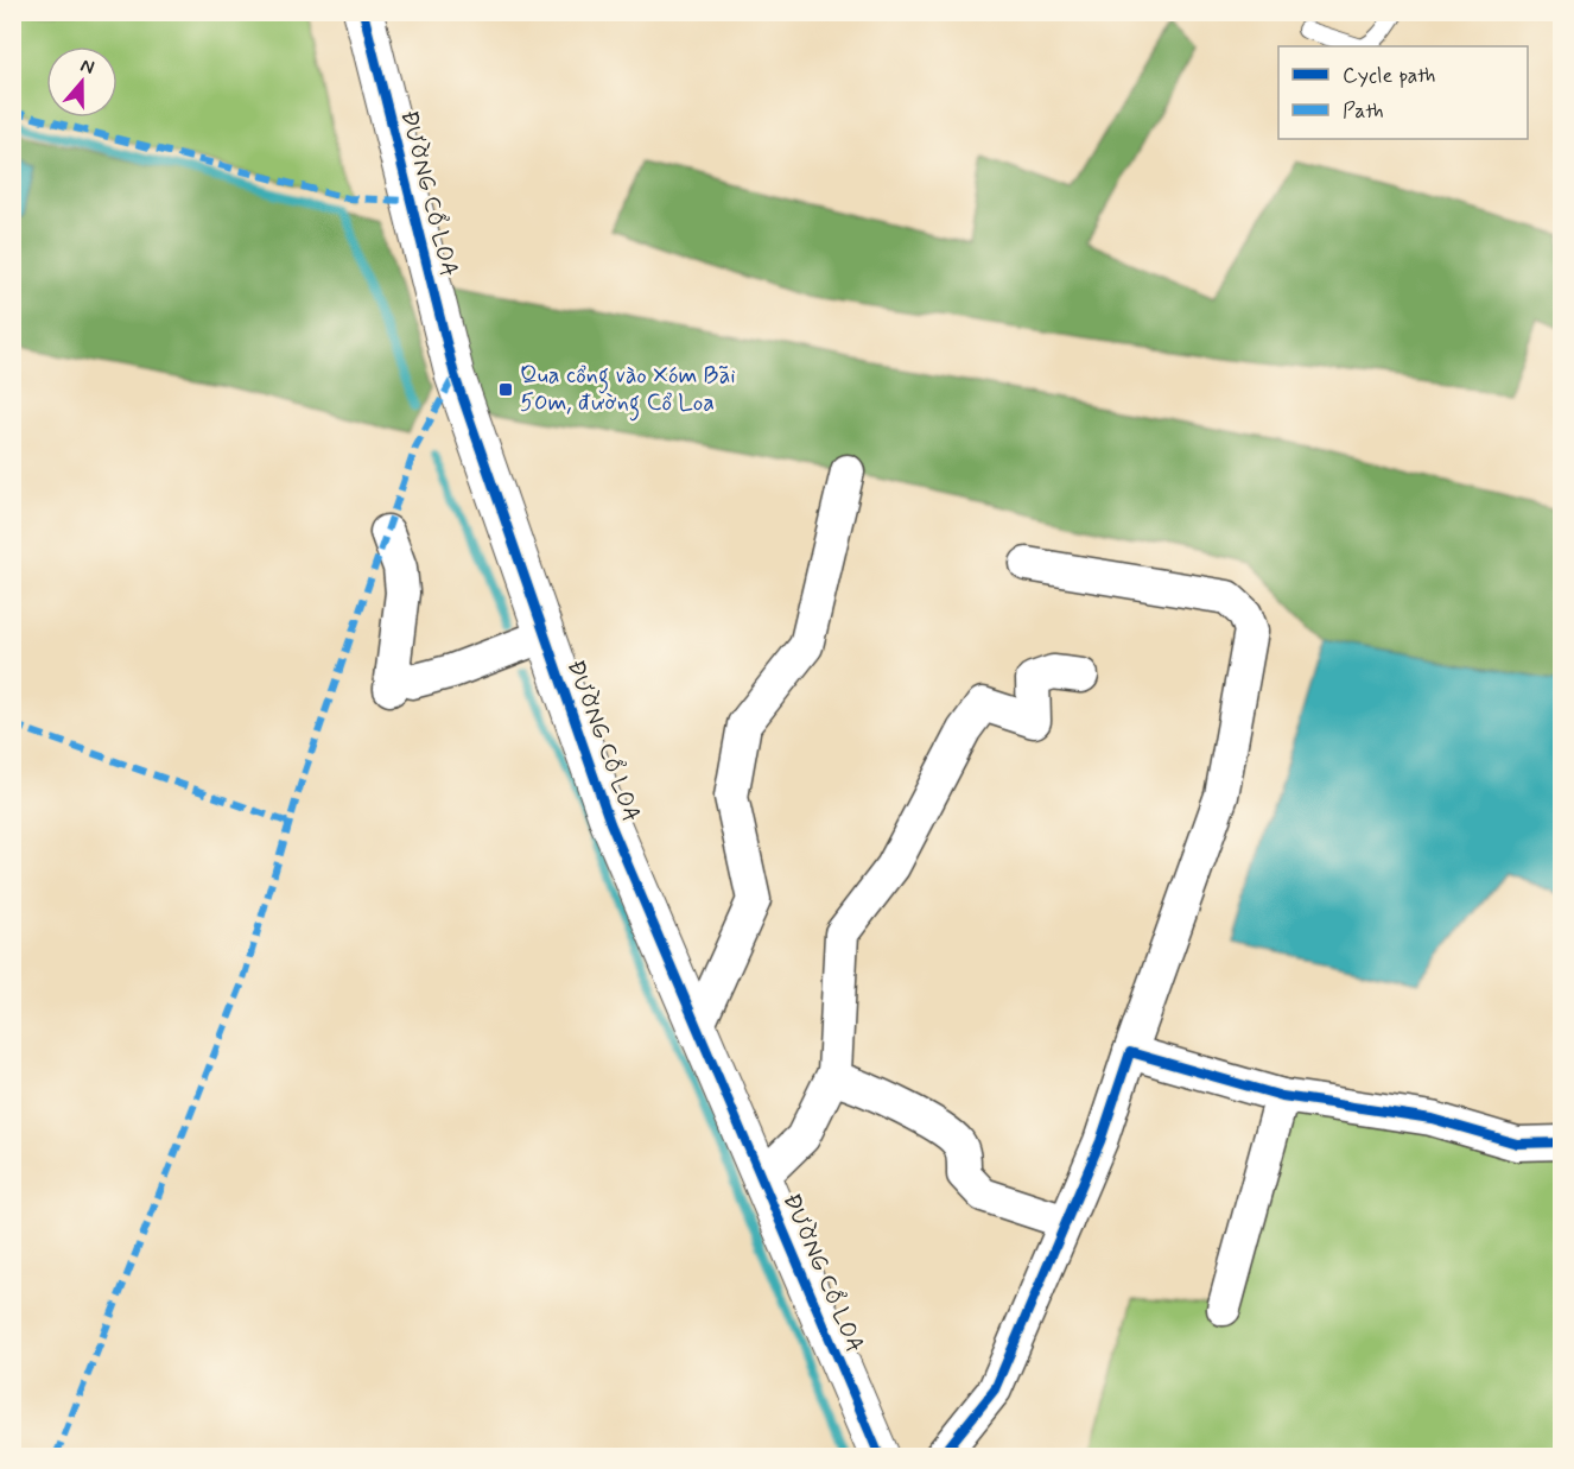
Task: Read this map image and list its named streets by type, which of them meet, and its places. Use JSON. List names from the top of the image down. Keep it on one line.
{"streets":{"street":["ĐƯỜNG CỔ LOA"]},"places":{"transit":["Qua cổng vào Xóm Bãi 50m, đường Cổ Loa"]},"legend":["Cycle path","Path"],"north":"top"}
